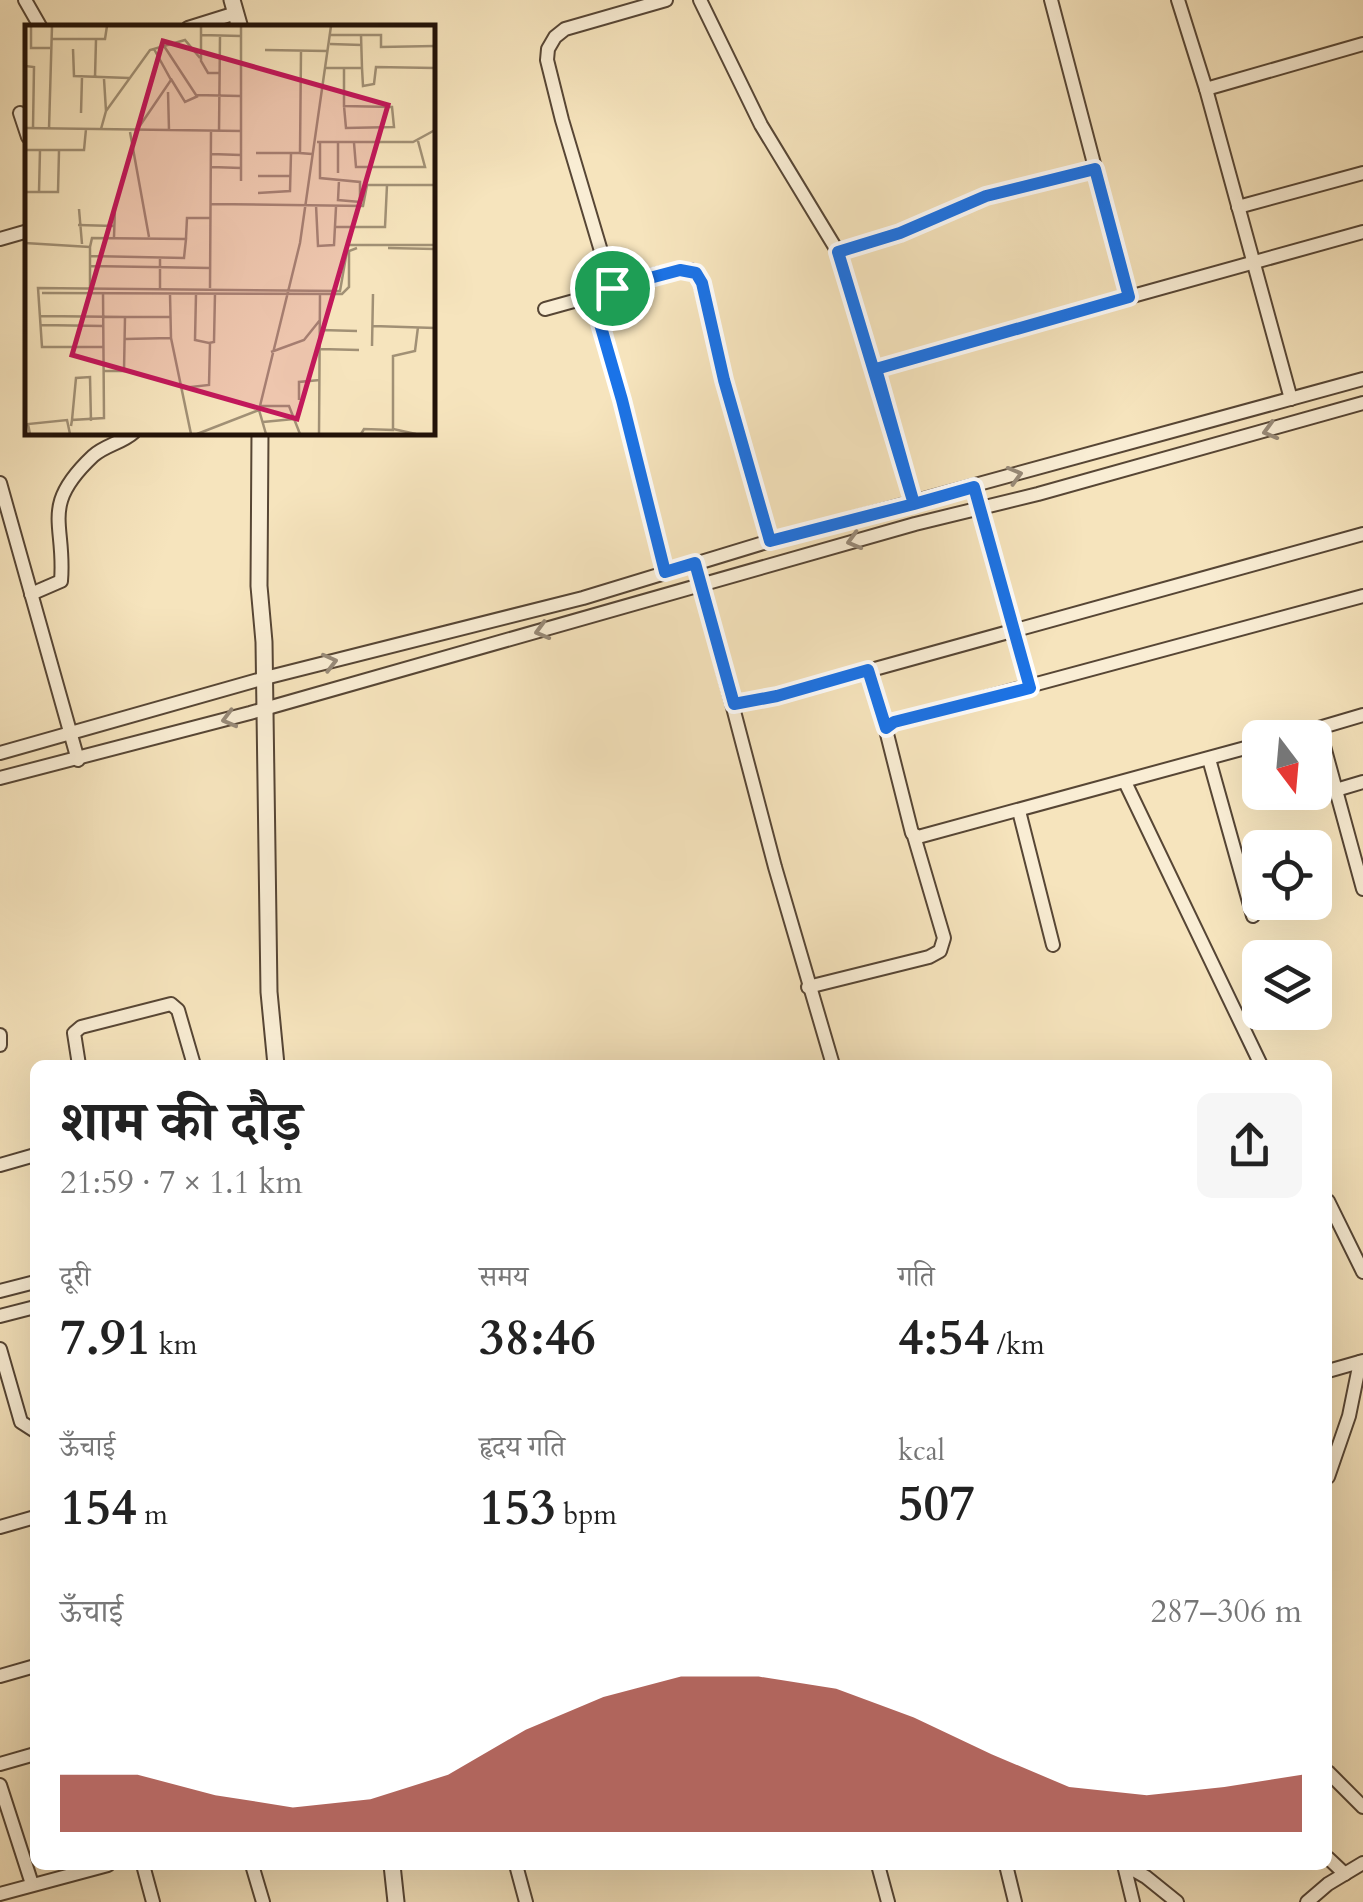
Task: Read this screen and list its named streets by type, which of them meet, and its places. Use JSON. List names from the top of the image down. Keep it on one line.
{"north":"bottom","page":{"heading":["शाम की दौड़","21:59 · 7 × 1.1 km"],"stats":[["दूरी","7.91 km"],["समय","38:46"],["गति","4:54 /km"],["ऊँचाई","154 m"],["हृदय गति","153 bpm"],["kcal","507"]],"chart":["ऊँचाई","287–306 m"]}}
